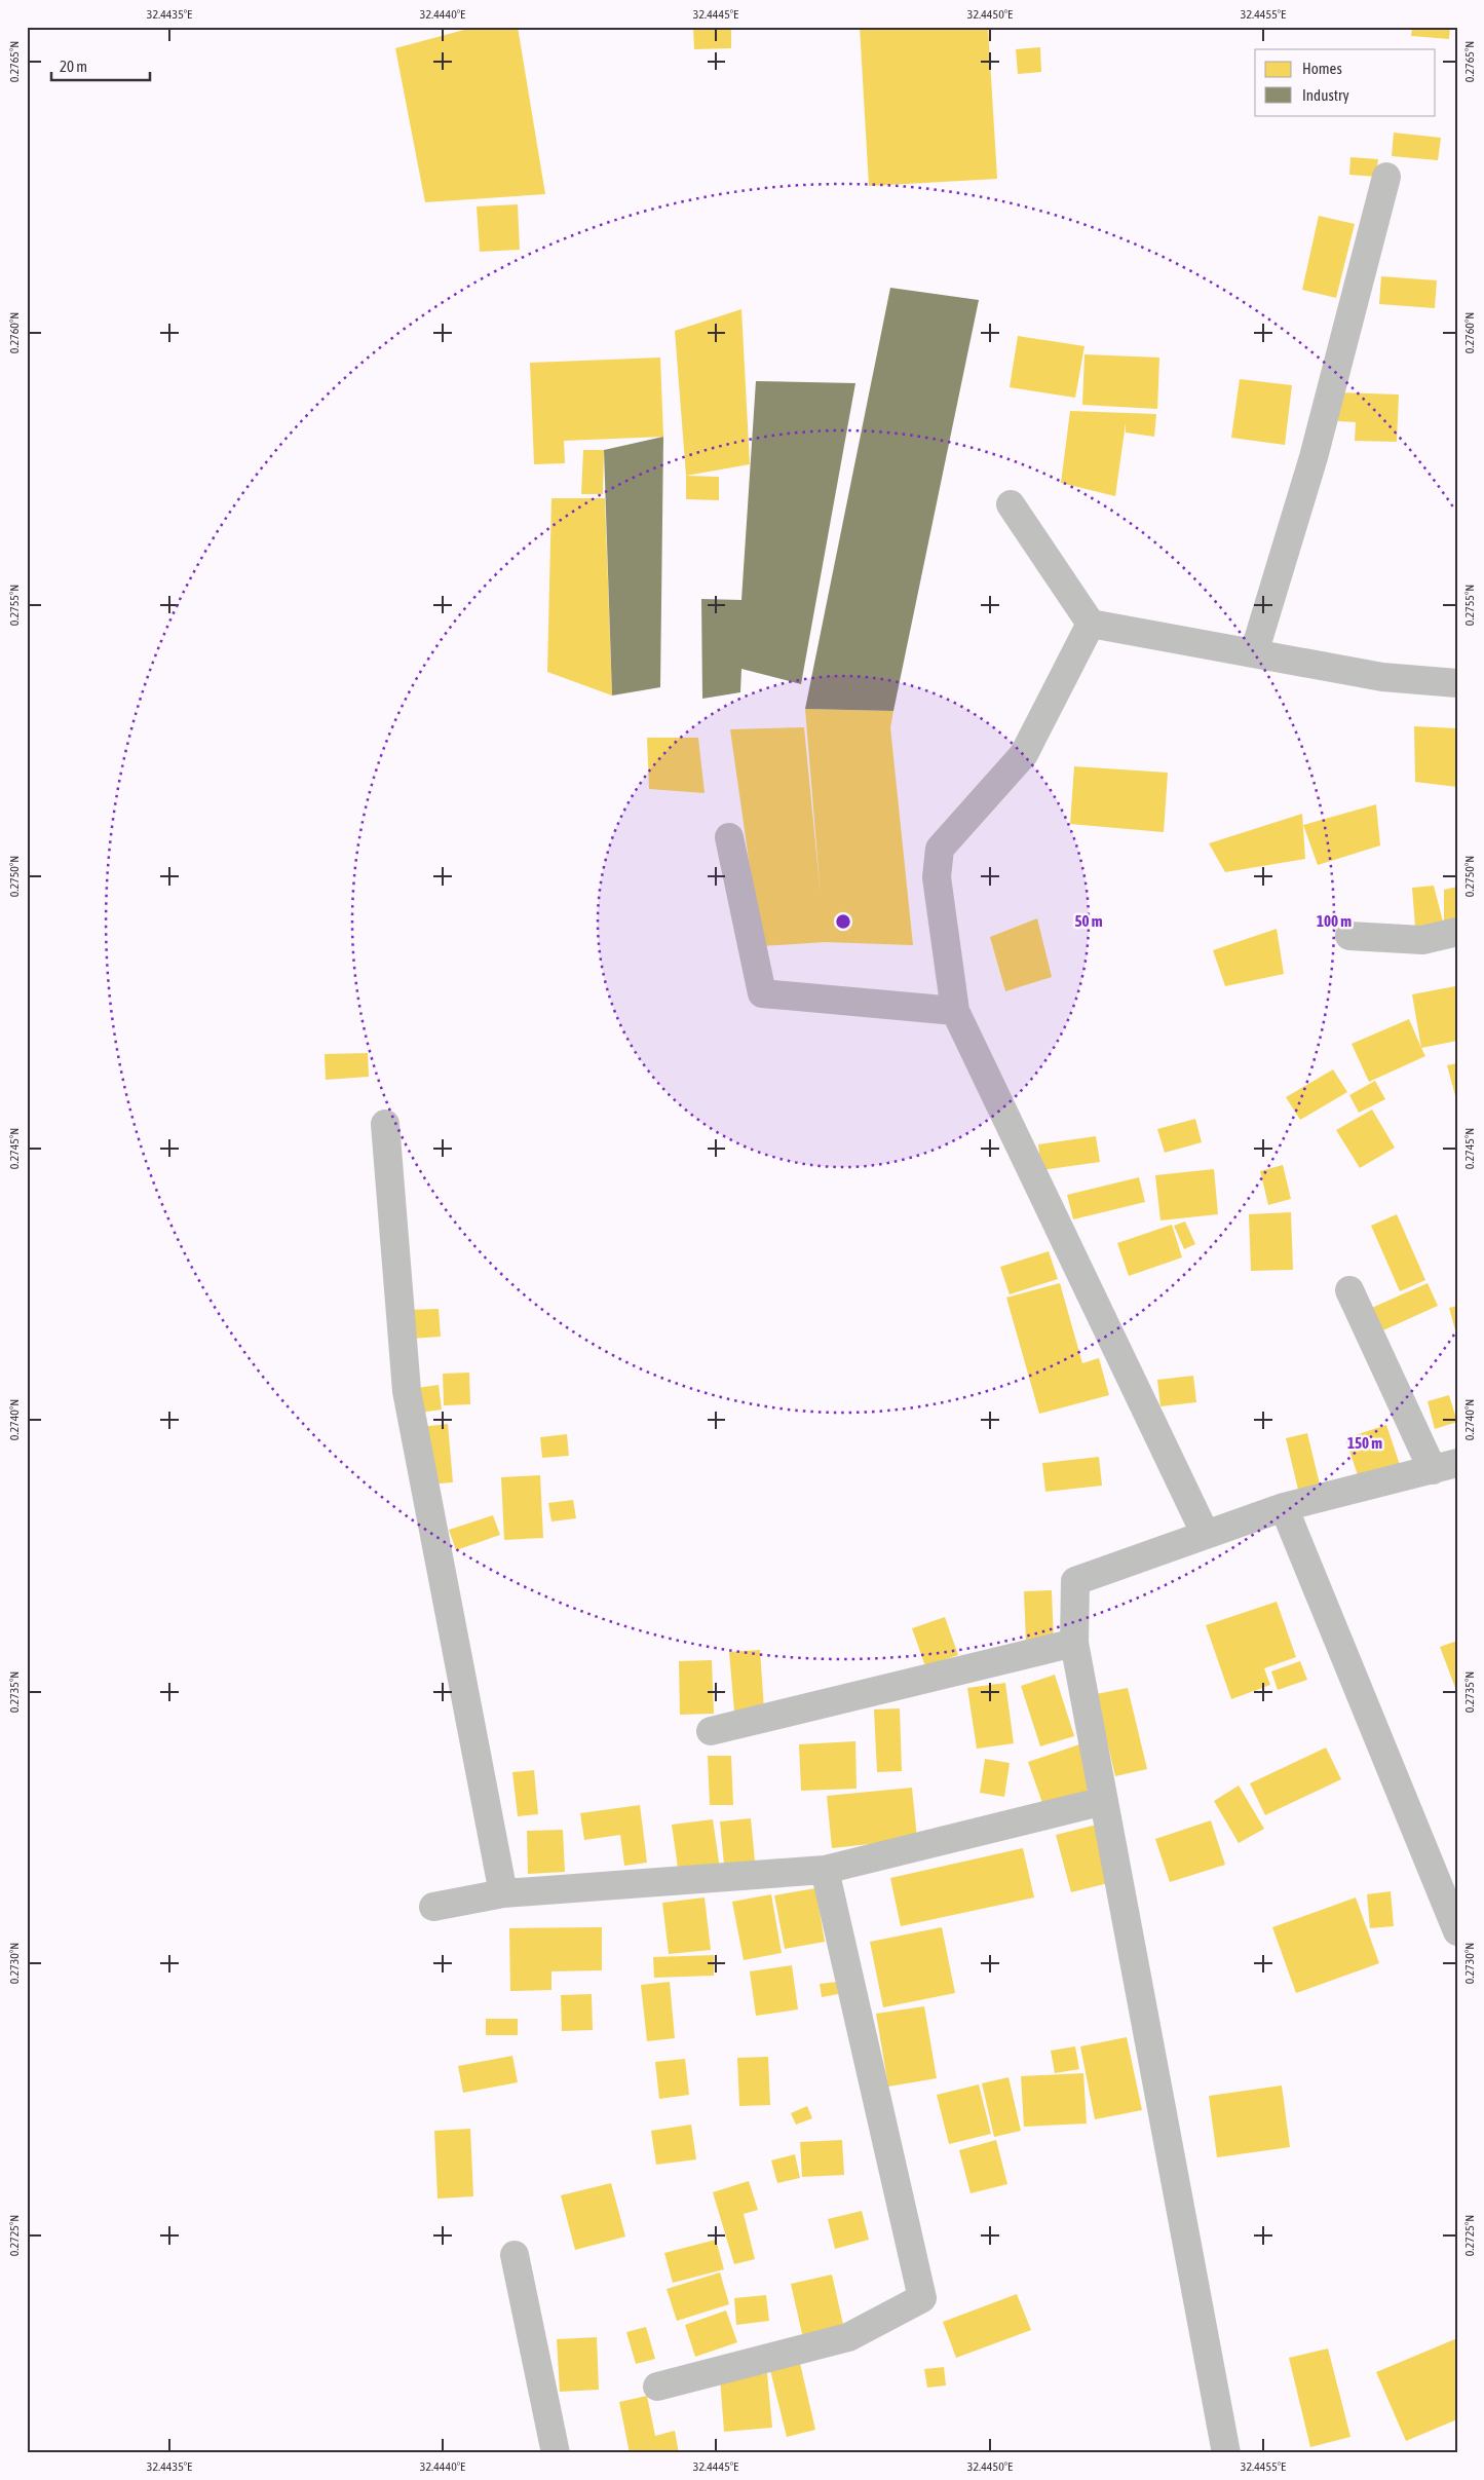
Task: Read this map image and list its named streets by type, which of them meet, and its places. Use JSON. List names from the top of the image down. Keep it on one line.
{"legend":["Homes","Industry"],"scale_bar":"20 m","coordinates":["32.4435°E","32.4440°E","32.4445°E","32.4450°E","32.4455°E","0.2765°N","0.2760°N","0.2755°N","0.2750°N","0.2745°N","0.2740°N","0.2735°N","0.2730°N","0.2725°N"],"rings":["50 m","100 m","150 m"]}
